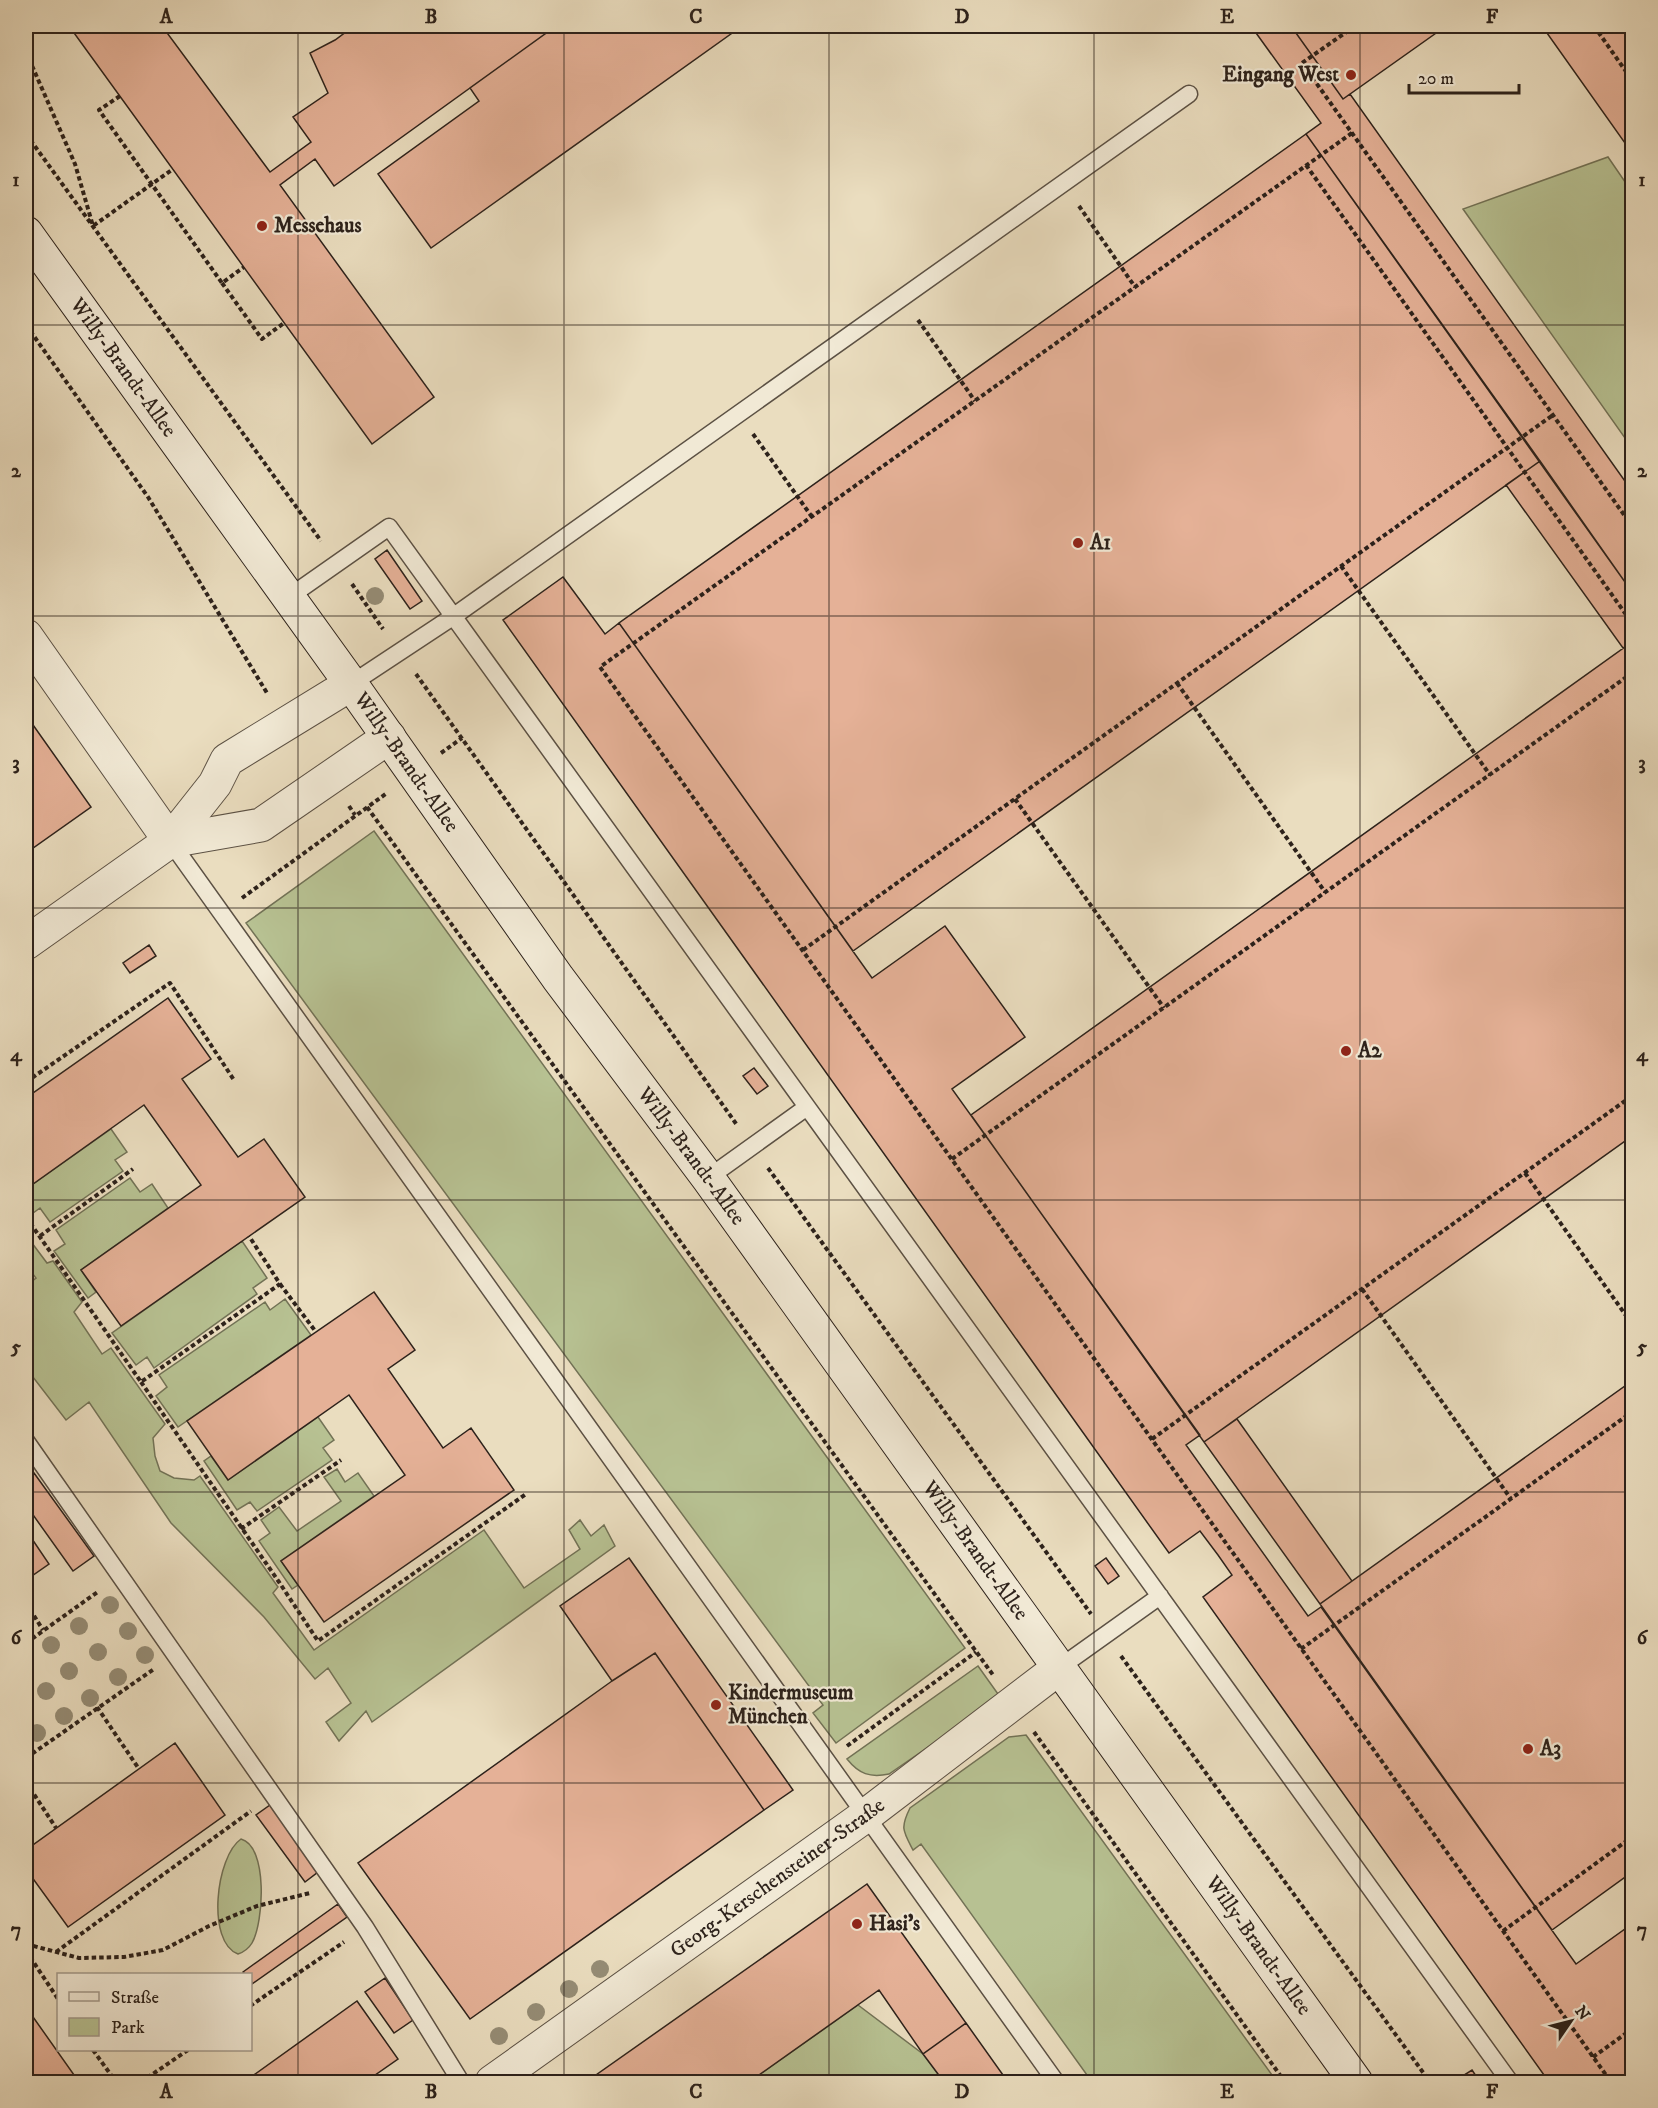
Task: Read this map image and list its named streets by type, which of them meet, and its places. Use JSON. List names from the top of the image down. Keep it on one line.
{"streets":{"main road":["Willy-Brandt-Allee","Georg-Kerschensteiner-Straße"]},"crossings":[["Willy-Brandt-Allee","Georg-Kerschensteiner-Straße"]],"places":["Eingang West","Messehaus","A1","A2","Kindermuseum München","A3","Hasi's"],"legend":["Straße","Park"],"scale_bar":"20 m","north":"top right","grid":{"columns":["A","B","C","D","E","F"],"rows":["1","2","3","4","5","6","7"]}}
